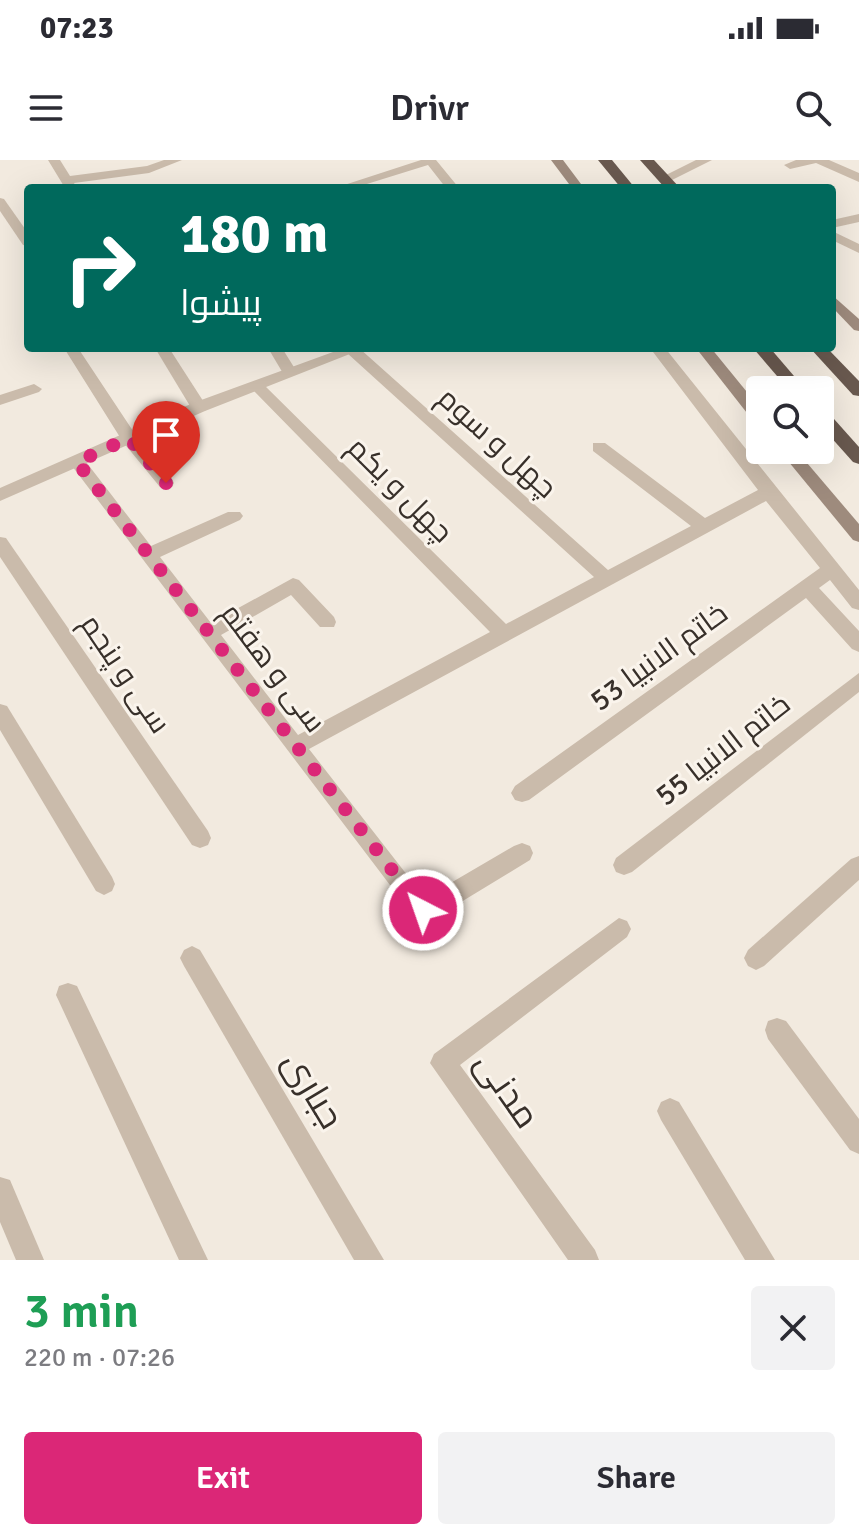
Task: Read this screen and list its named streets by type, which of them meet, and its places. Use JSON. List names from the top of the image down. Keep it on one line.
{"streets":{"street":["چهل و سوم","چهل و یکم","خاتم الانبیا 53","سی و هفتم","سی و پنجم","خاتم الانبیا 55","جباری","مدنی"]},"page":{"status":"07:23","header":"Drivr","turn":["180 m","پیشوا"],"heading":["3 min","220 m · 07:26"],"buttons":["Exit","Share"]}}
